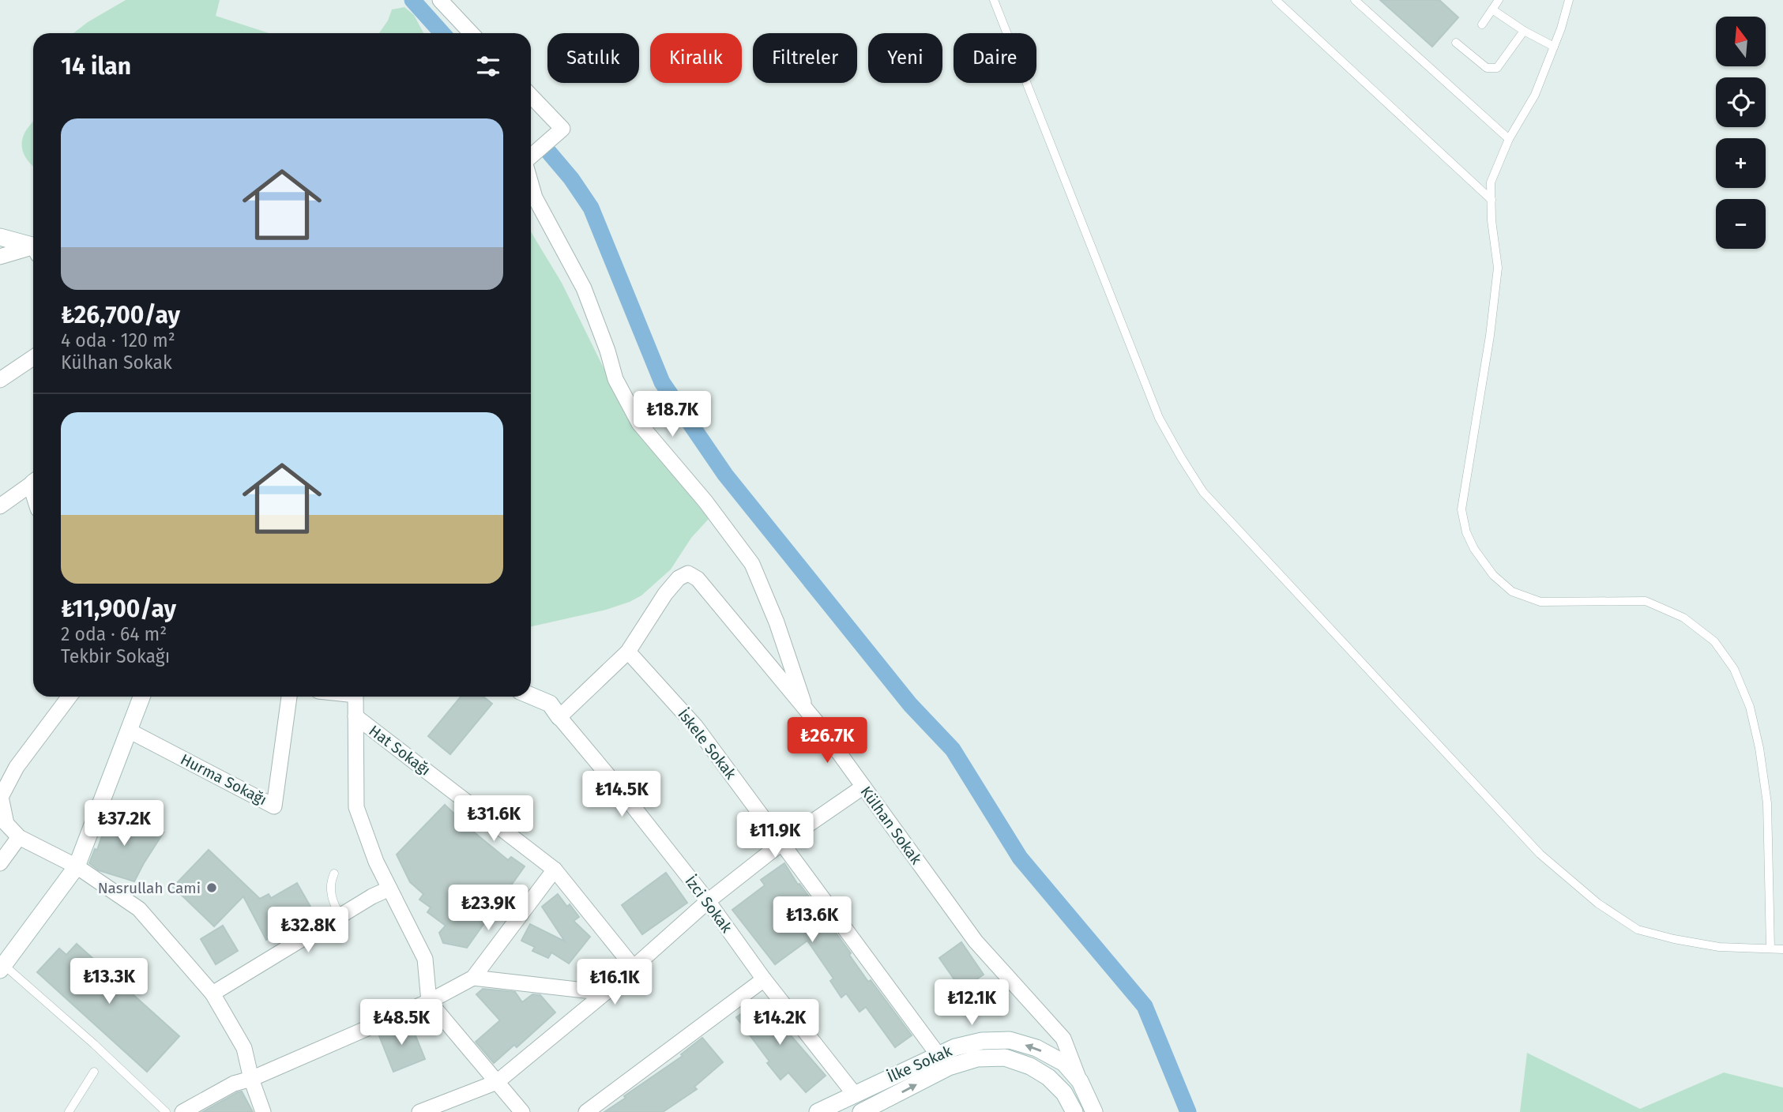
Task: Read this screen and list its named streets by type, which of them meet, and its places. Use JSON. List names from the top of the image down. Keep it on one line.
{"streets":{"street":["İskele Sokak","Hat Sokağı","Hurma Sokağı","Külhan Sokak","İzci Sokak","İlke Sokak"]},"crossings":[["İskele Sokak","Külhan Sokak"],["İskele Sokak","İlke Sokak"],["Külhan Sokak","İzci Sokak"],["Külhan Sokak","İlke Sokak"],["İzci Sokak","İlke Sokak"]],"places":["Nasrullah Cami"],"north":"top","page":{"map_buttons":["+","−"],"chip":["Satılık","Kiralık","Filtreler","Yeni","Daire"],"heading":"14 ilan","list":[{"name":"₺26,700/ay","note":"4 oda · 120 m² · Külhan Sokak"},{"name":"₺11,900/ay","note":"2 oda · 64 m² · Tekbir Sokağı"}],"price":["₺18.7K","₺26.7K","₺14.5K","₺31.6K","₺37.2K","₺11.9K","₺23.9K","₺13.6K","₺32.8K","₺13.3K","₺16.1K","₺12.1K","₺48.5K","₺14.2K"]}}
